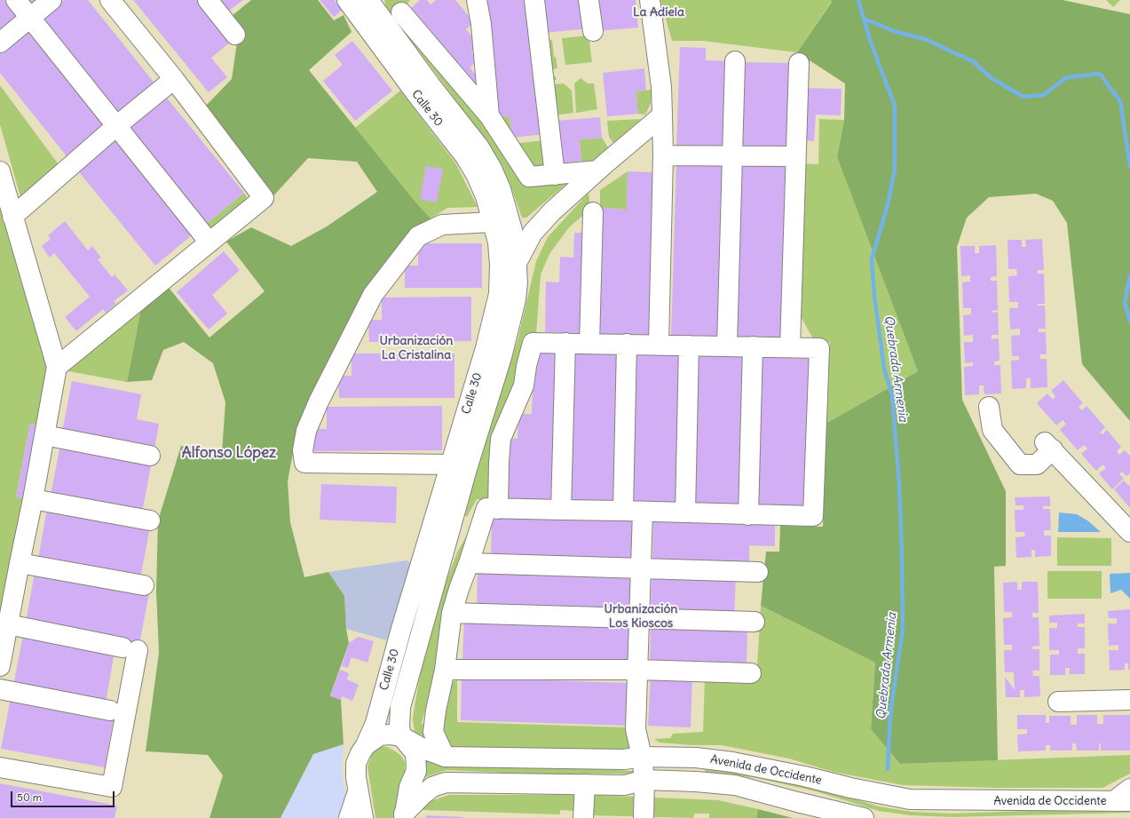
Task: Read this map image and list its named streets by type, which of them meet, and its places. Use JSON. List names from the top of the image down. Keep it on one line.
{"streets":{"street":["Calle 30","Avenida de Occidente"]},"crossings":[["Calle 30","Avenida de Occidente"]],"districts":["La Adíela","Urbanización La Cristalina","Alfonso López","Urbanización Los Kioscos"],"water":["Quebrada Armenia"],"scale_bar":"50 m"}
